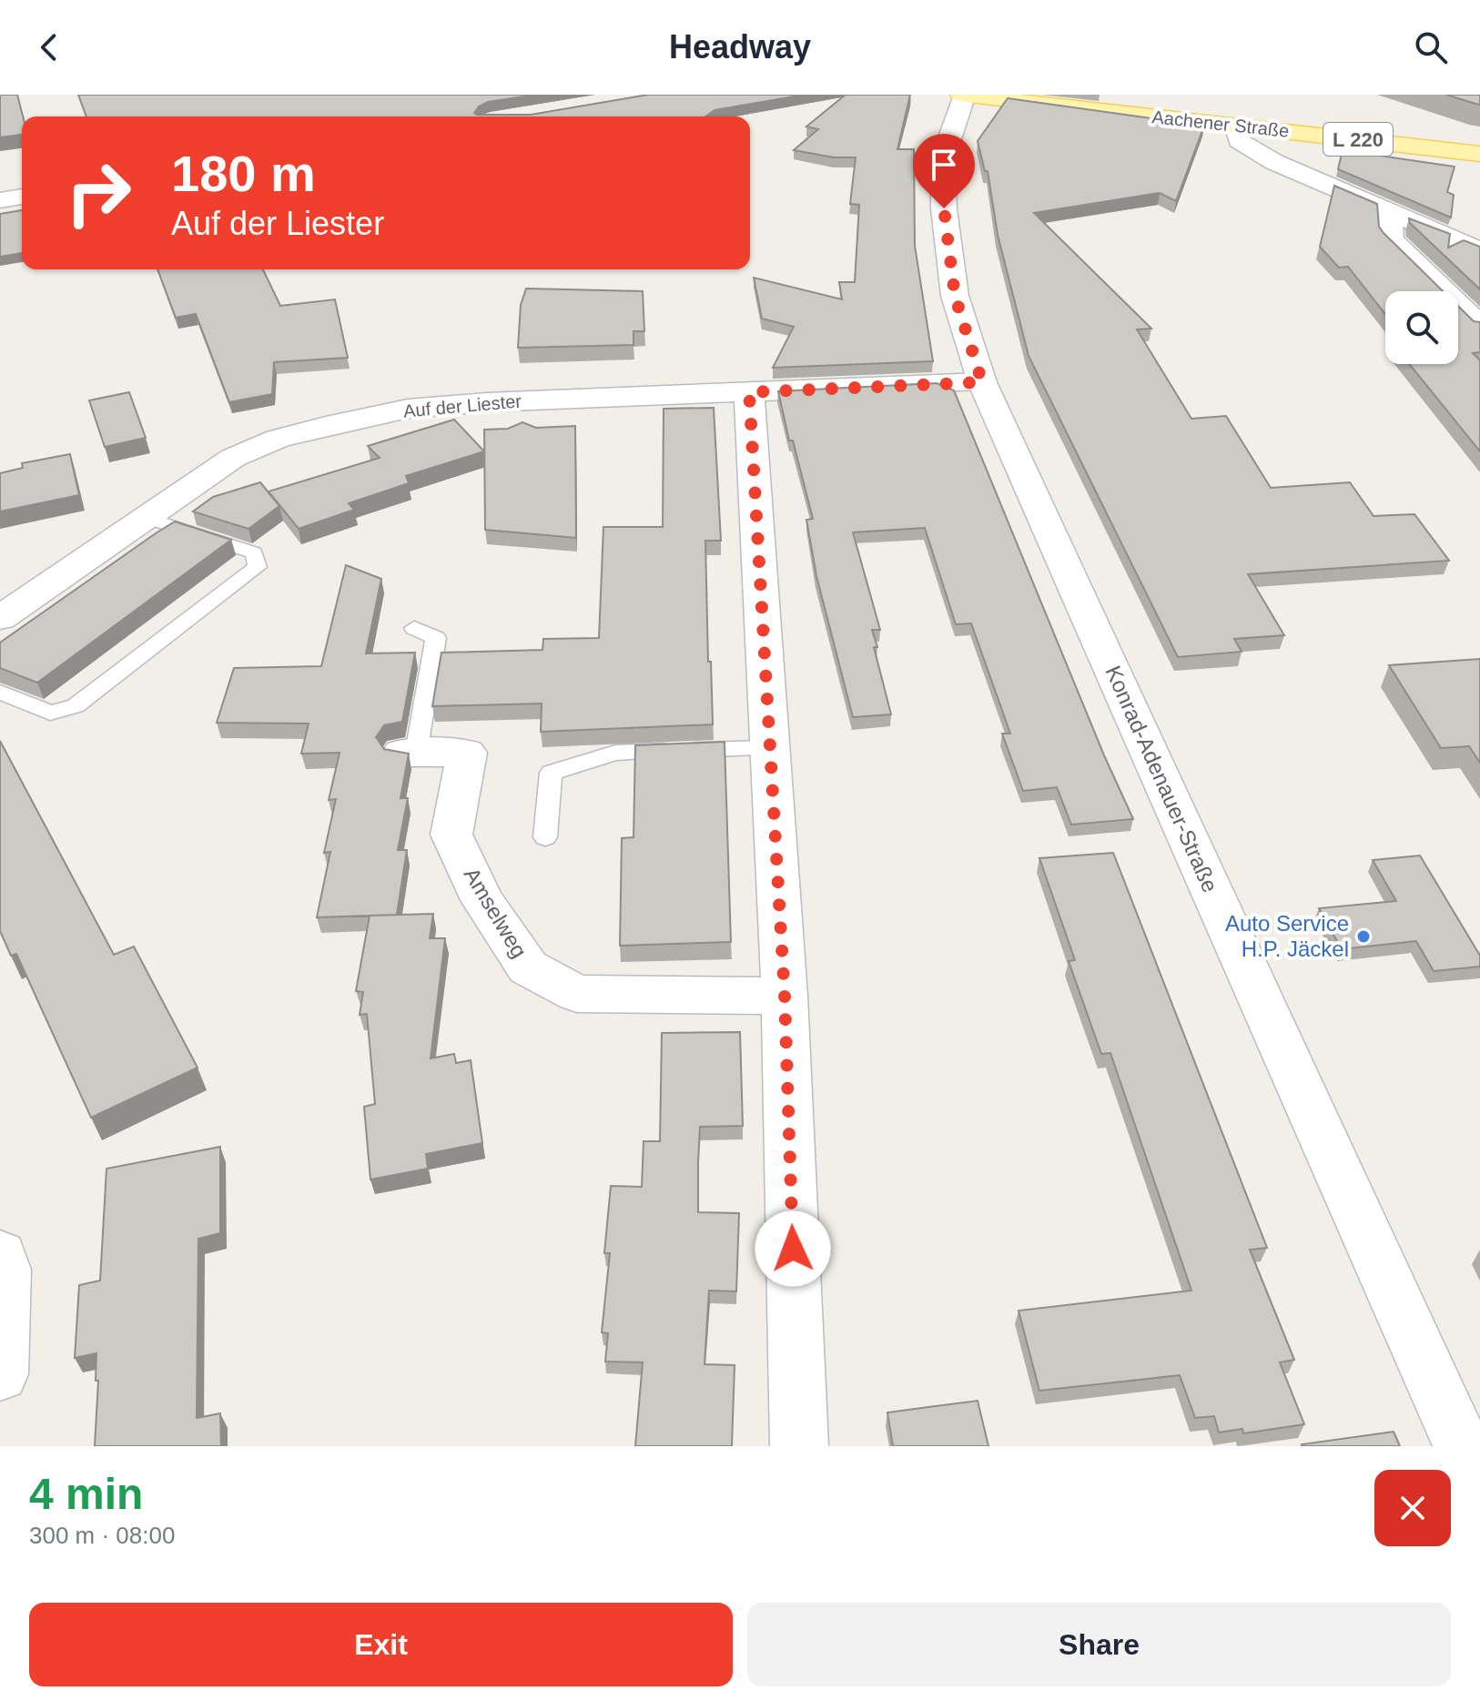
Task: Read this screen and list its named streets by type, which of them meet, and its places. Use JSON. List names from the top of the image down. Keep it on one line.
{"streets":{"main road":["Aachener Straße","L 220"],"street":["Auf der Liester","Konrad-Adenauer-Straße","Amselweg"]},"crossings":[["Aachener Straße","Konrad-Adenauer-Straße"],["Auf der Liester","Konrad-Adenauer-Straße"]],"places":["Auto Service H.P. Jäckel"],"page":{"header":"Headway","turn":["180 m","Auf der Liester"],"heading":["4 min","300 m · 08:00"],"buttons":["Exit","Share"]}}
